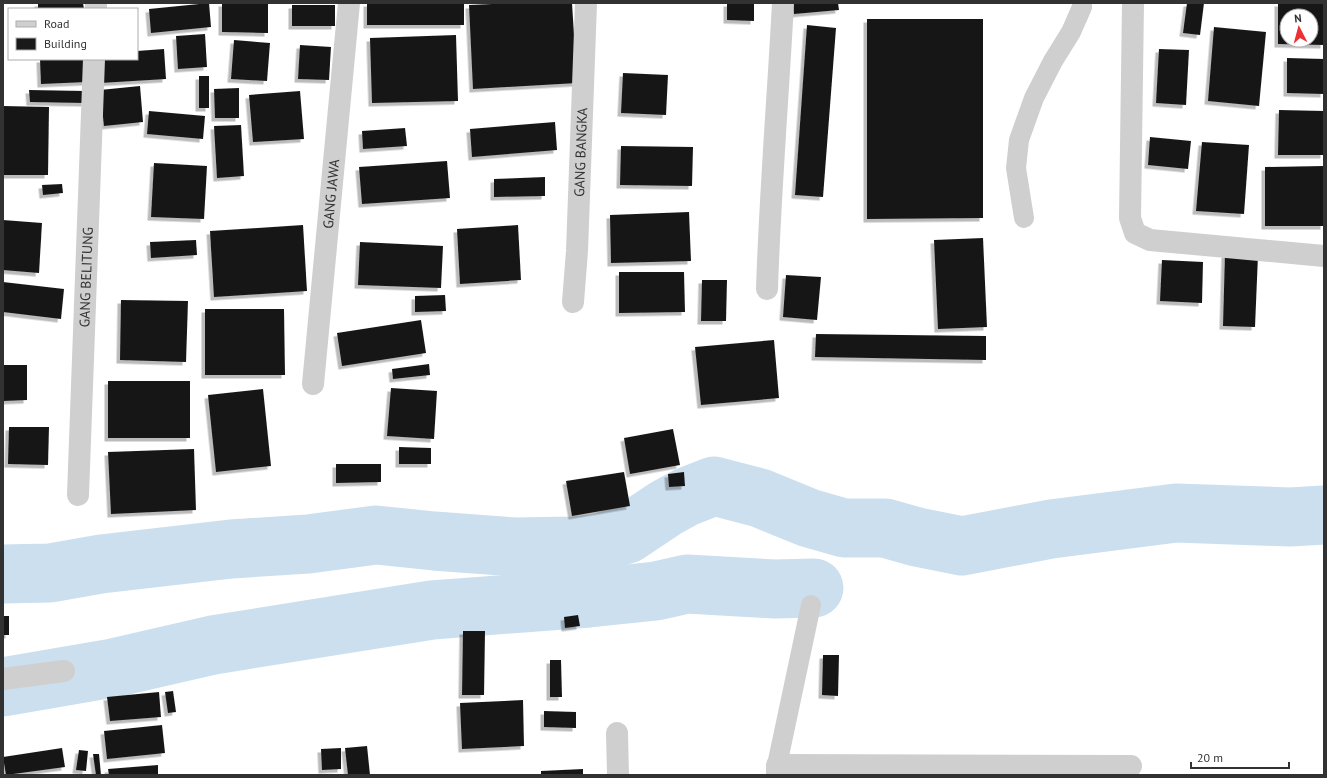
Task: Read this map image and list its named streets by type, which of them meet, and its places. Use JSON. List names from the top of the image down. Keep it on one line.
{"streets":{"street":["GANG BANGKA","GANG JAWA","GANG BELITUNG"]},"legend":["Road","Building"],"scale_bar":"20 m","north":"top"}
